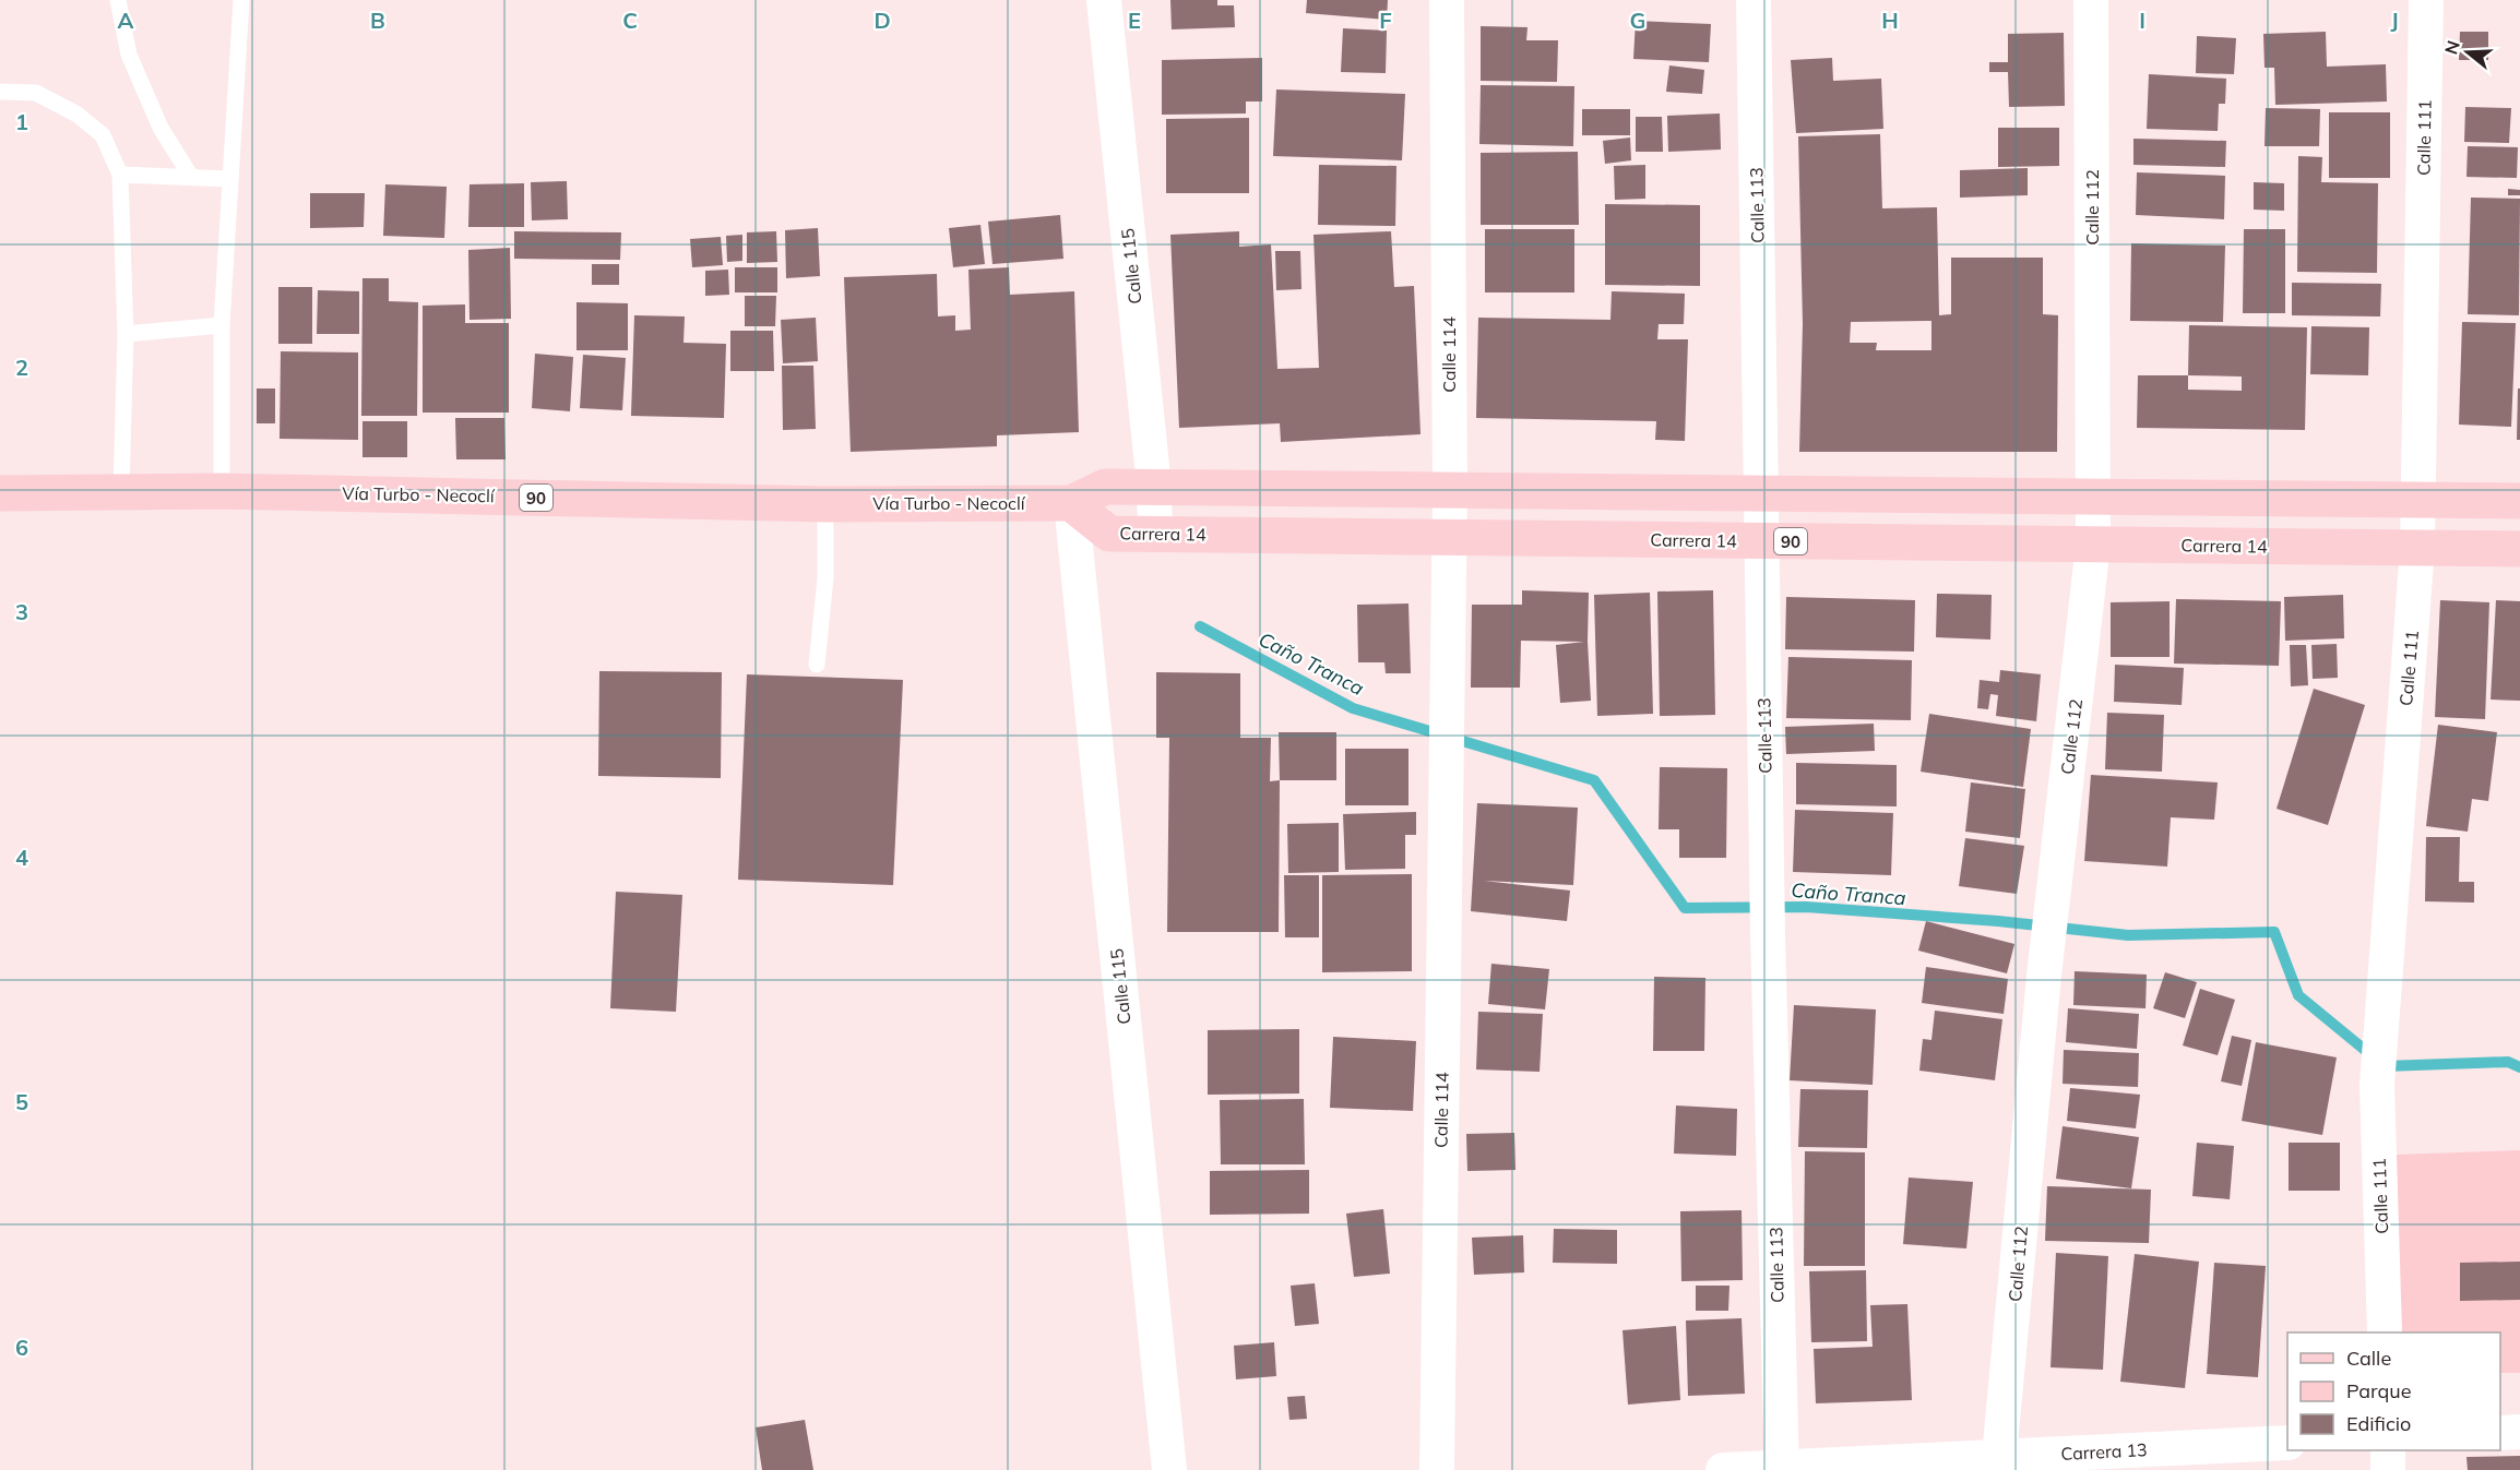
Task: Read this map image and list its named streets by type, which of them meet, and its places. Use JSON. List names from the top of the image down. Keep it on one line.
{"streets":{"main road":["Vía Turbo - Necoclí","90","Carrera 14"],"street":["Calle 111","Calle 113","Calle 112","Calle 115","Calle 114","Carrera 13"]},"crossings":[["Calle 111","90"],["Calle 111","Carrera 14"],["Calle 113","90"],["Calle 113","Carrera 14"],["Calle 113","Carrera 13"],["Calle 112","90"],["Calle 112","Carrera 14"],["Calle 112","Carrera 13"],["Calle 115","Vía Turbo - Necoclí"],["Calle 115","90"],["Calle 115","Carrera 14"],["Calle 114","90"],["Calle 114","Carrera 14"],["Vía Turbo - Necoclí","90"],["Vía Turbo - Necoclí","Carrera 14"],["90","Carrera 14"]],"water":["Caño Tranca"],"legend":["Calle","Parque","Edificio"],"north":"left","grid":{"columns":["A","B","C","D","E","F","G","H","I","J"],"rows":["1","2","3","4","5","6"]}}
